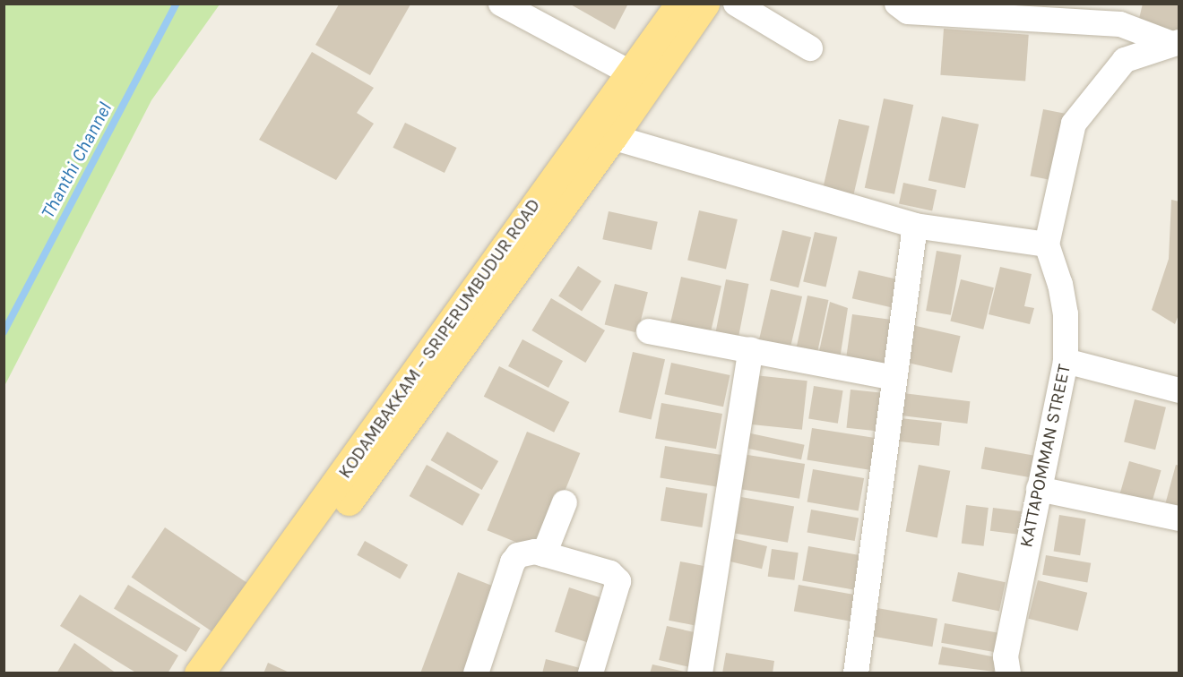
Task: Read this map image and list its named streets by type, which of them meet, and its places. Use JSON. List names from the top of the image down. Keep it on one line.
{"streets":{"main road":["KODAMBAKKAM – SRIPERUMBUDUR ROAD"],"street":["KATTAPOMMAN STREET"]},"water":["Thanthi Channel"]}
